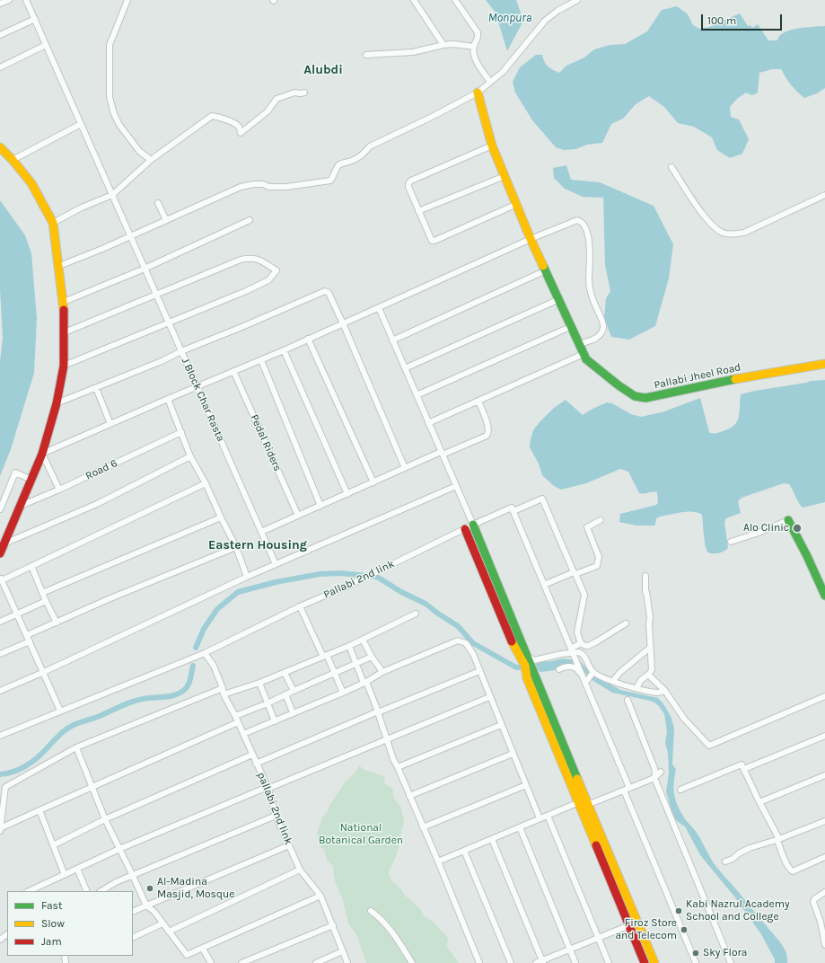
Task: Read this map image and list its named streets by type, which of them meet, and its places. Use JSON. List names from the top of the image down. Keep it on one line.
{"streets":{"street":["Pallabi Jheel Road","J Block Char Rasta","Pedal Riders","Road 6","Pallabi 2nd link","pallabi 2nd link"]},"crossings":[["Pallabi 2nd link","pallabi 2nd link"]],"districts":["Alubdi","Eastern Housing"],"water":["Monpura"],"parks":["National Botanical Garden"],"places":["Alo Clinic","Al-Madina Masjid, Mosque","Kabi Nazrul Academy School and College","Firoz Store and Telecom","Sky Flora"],"legend":["Fast","Slow","Jam"],"scale_bar":"100 m"}
